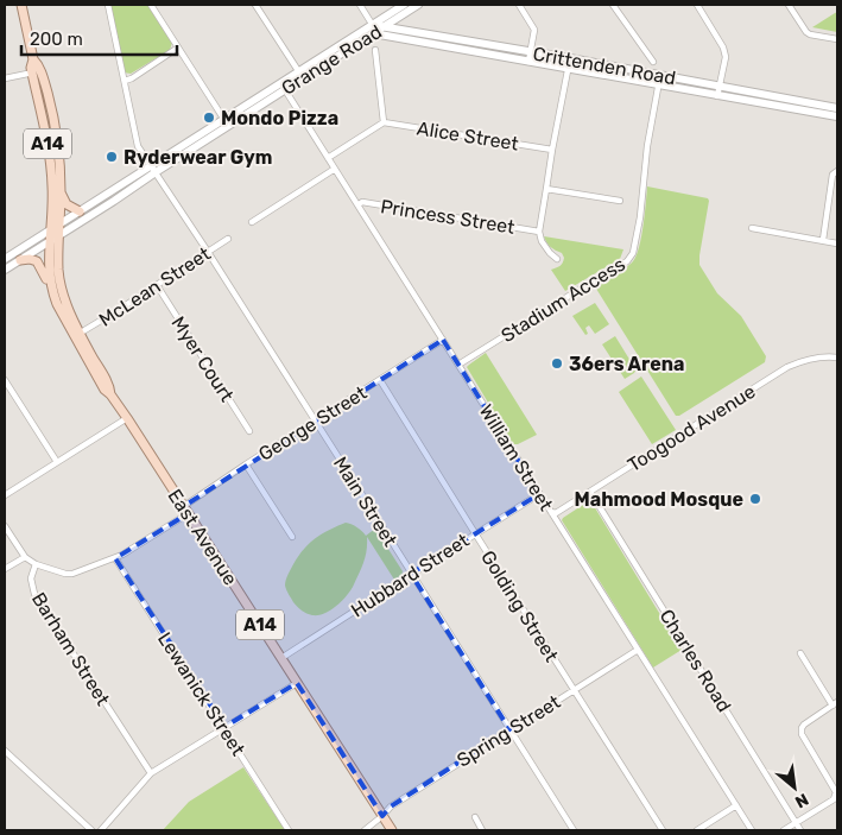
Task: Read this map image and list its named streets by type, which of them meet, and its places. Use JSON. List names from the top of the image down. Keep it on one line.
{"streets":{"main road":["Grange Road","Crittenden Road","A14","East Avenue"],"street":["Alice Street","Princess Street","McLean Street","Stadium Access","Myer Court","George Street","Toogood Avenue","William Street","Main Street","Hubbard Street","Golding Street","Barham Street","Charles Road","Lewanick Street","Spring Street"]},"crossings":[["Grange Road","Crittenden Road"],["Grange Road","A14"],["Grange Road","William Street"],["Grange Road","Main Street"],["Grange Road","East Avenue"],["Crittenden Road","Stadium Access"],["A14","East Avenue"],["Princess Street","William Street"],["McLean Street","Myer Court"],["McLean Street","Main Street"],["McLean Street","East Avenue"],["Stadium Access","William Street"],["George Street","William Street"],["George Street","Main Street"],["George Street","East Avenue"],["George Street","Golding Street"],["George Street","Barham Street"],["George Street","Lewanick Street"],["Toogood Avenue","William Street"],["Toogood Avenue","Charles Road"],["William Street","Hubbard Street"],["William Street","Spring Street"],["Main Street","Hubbard Street"],["Main Street","Spring Street"],["East Avenue","Hubbard Street"],["East Avenue","Spring Street"],["Hubbard Street","Golding Street"],["Golding Street","Spring Street"]],"places":["Mondo Pizza","Ryderwear Gym","36ers Arena","Mahmood Mosque"],"scale_bar":"200 m","north":"bottom right"}
